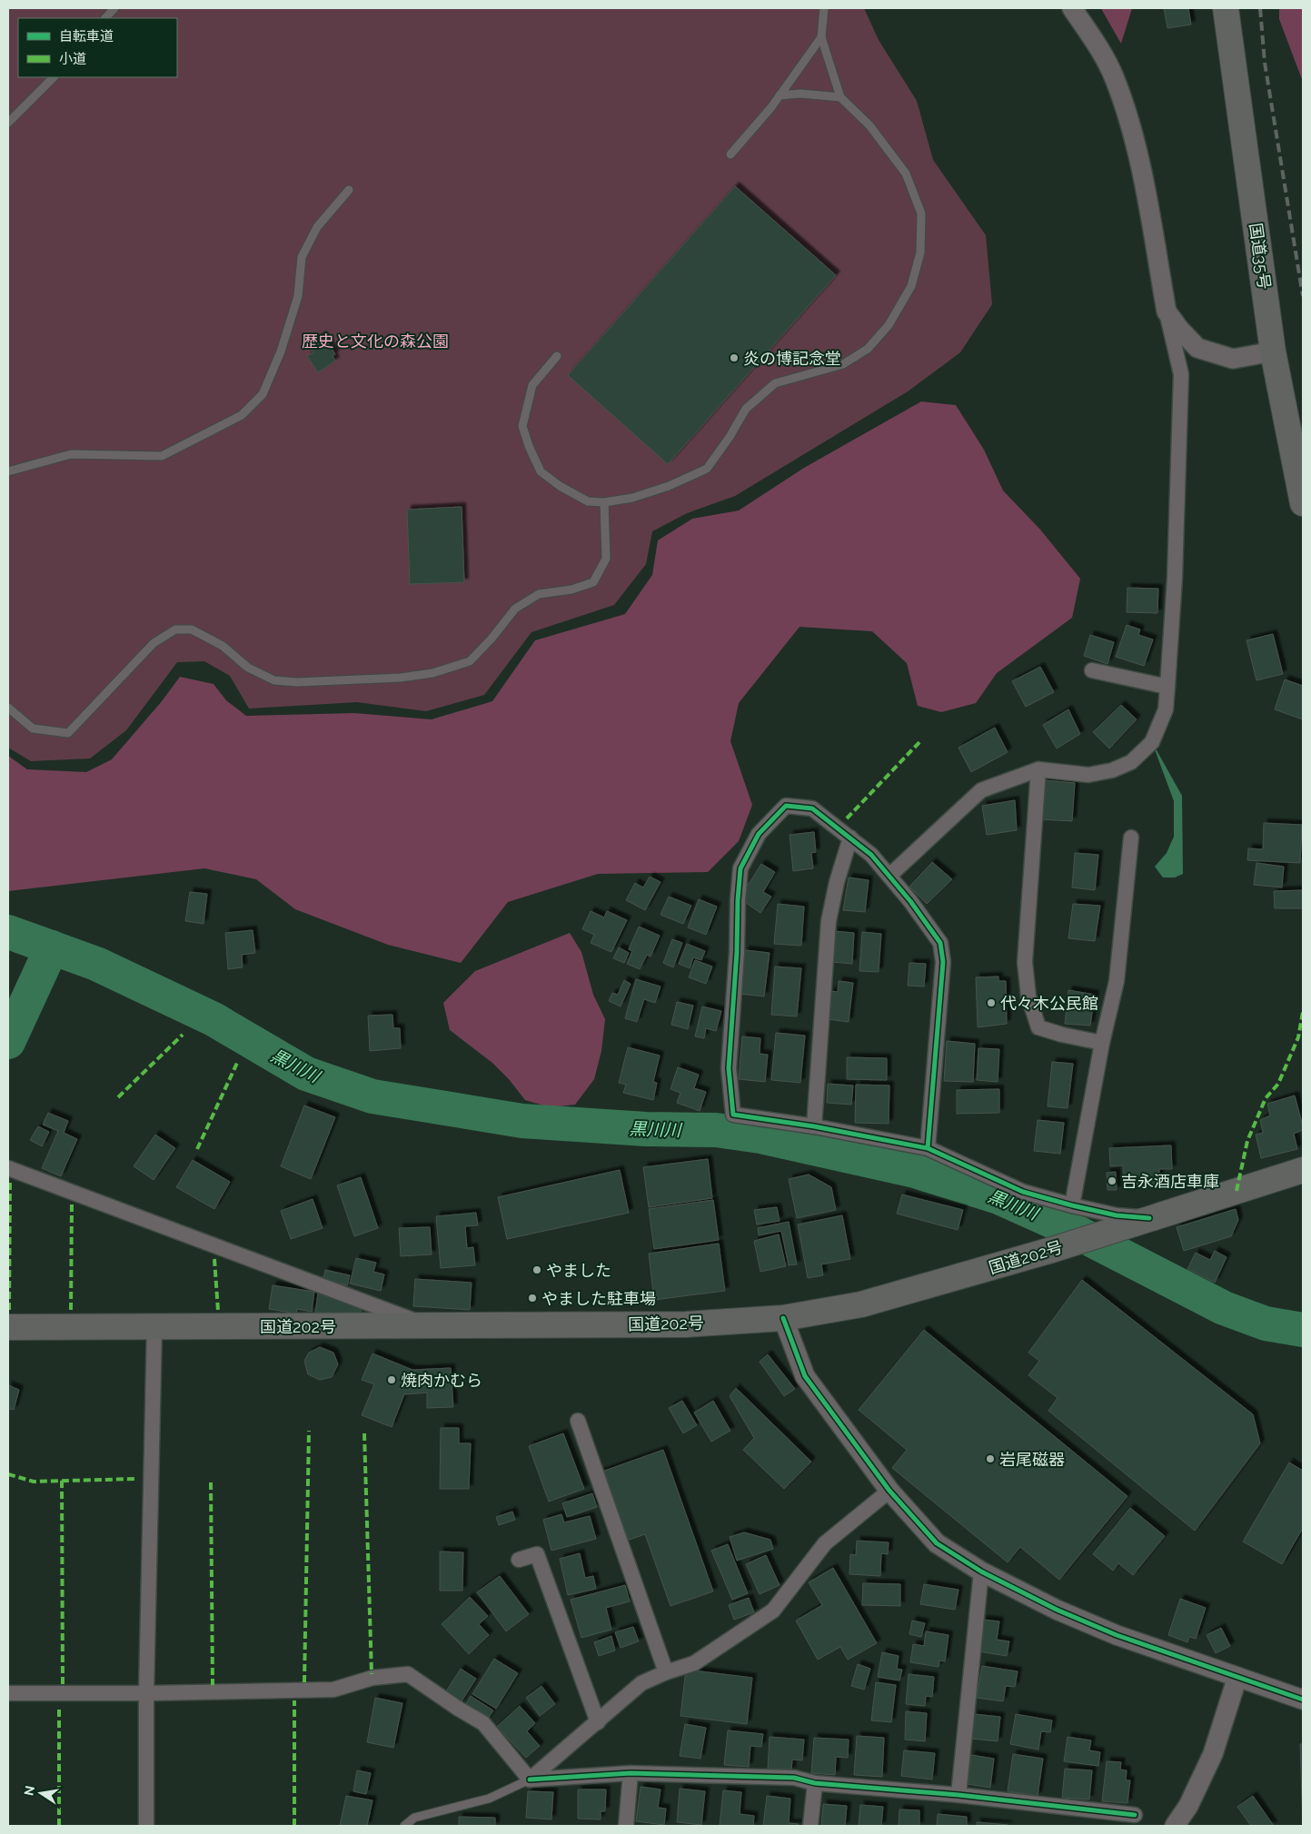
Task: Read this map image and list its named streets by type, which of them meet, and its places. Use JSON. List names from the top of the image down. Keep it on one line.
{"streets":{"highway":["国道35号","国道202号"]},"water":["黒川川"],"parks":["歴史と文化の森公園"],"places":["炎の博記念堂","代々木公民館","吉永酒店車庫","やました","やました駐車場","焼肉かむら","岩尾磁器"],"legend":["自転車道","小道"],"north":"left"}
